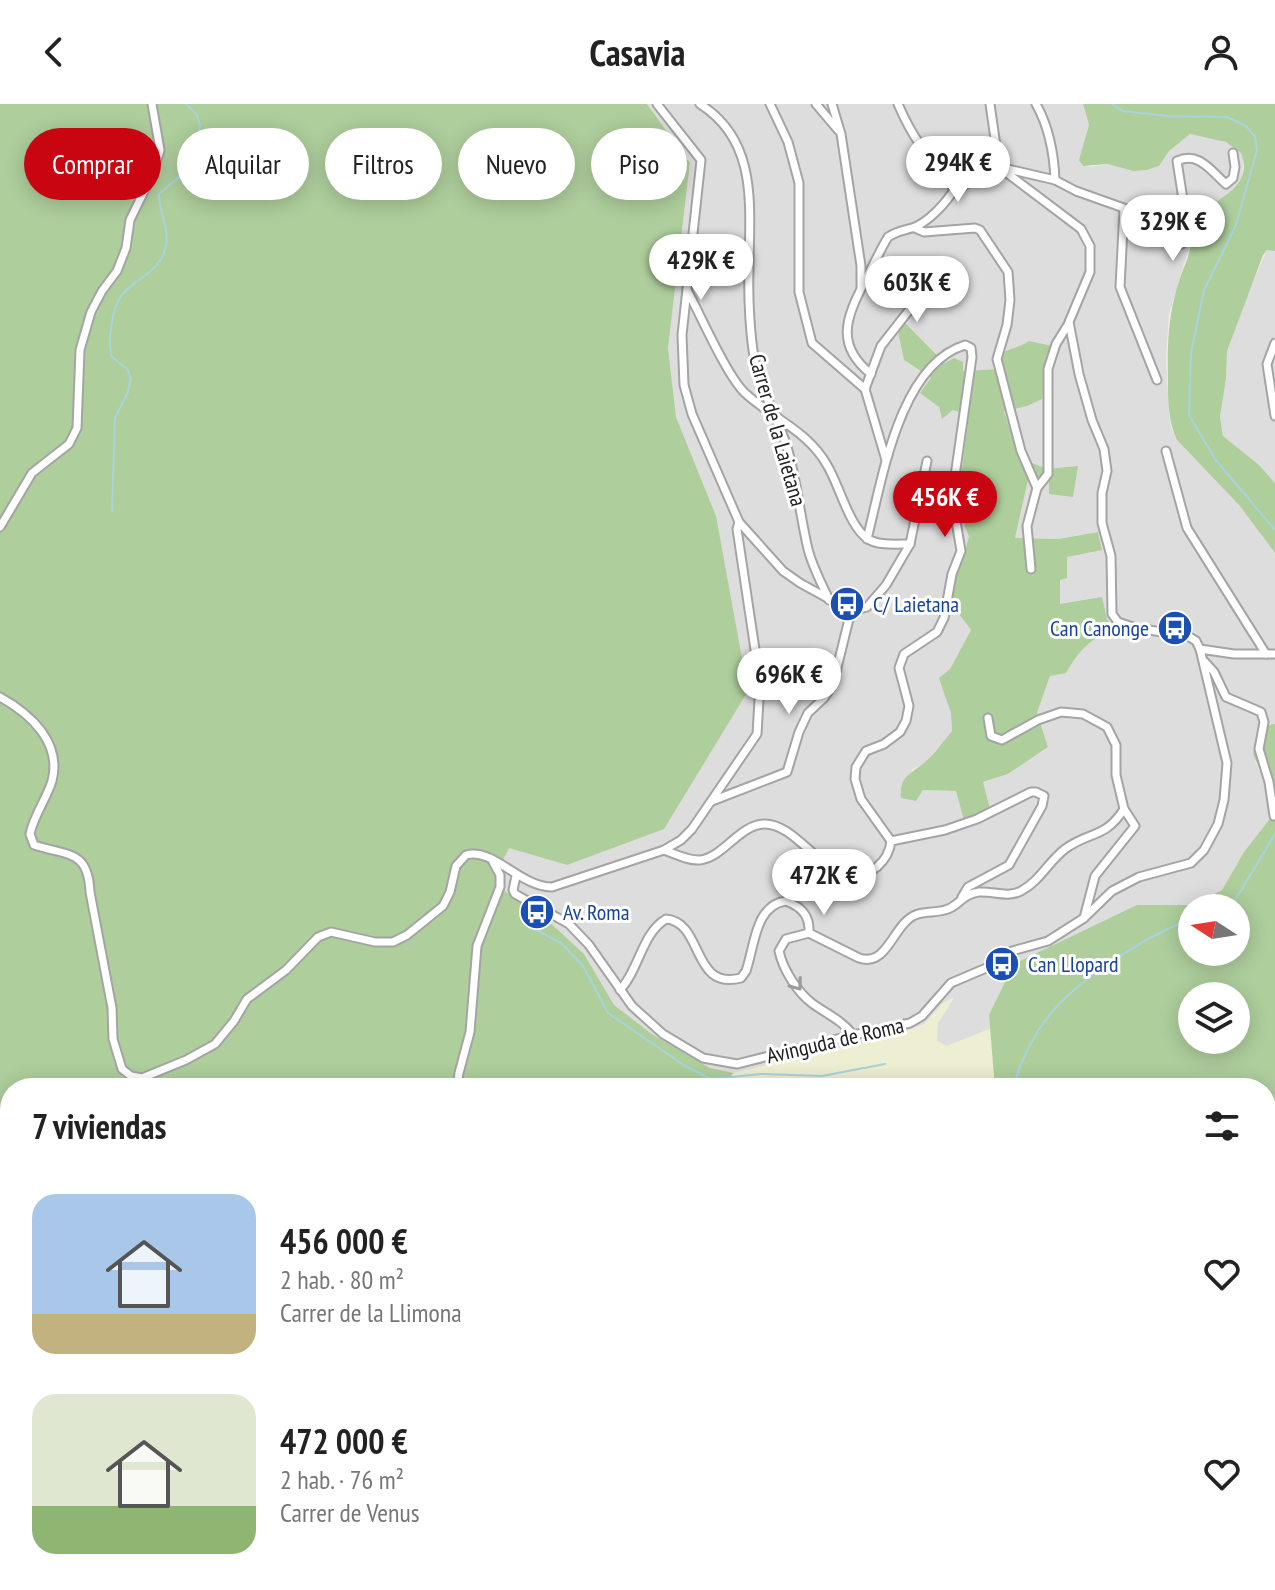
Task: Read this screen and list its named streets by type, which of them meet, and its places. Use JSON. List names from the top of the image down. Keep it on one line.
{"streets":{"street":["Carrer de la Laietana","Avinguda de Roma"]},"places":{"bus stop":["C/ Laietana","Can Canonge","Av. Roma","Can Llopard"]},"north":"left","page":{"header":"Casavia","chip":["Comprar","Alquilar","Filtros","Nuevo","Piso"],"price":["294K €","329K €","429K €","603K €","456K €","696K €","472K €"],"heading":"7 viviendas","list":[{"name":"456 000 €","note":"2 hab. · 80 m² · Carrer de la Llimona"},{"name":"472 000 €","note":"2 hab. · 76 m² · Carrer de Venus"}]}}
